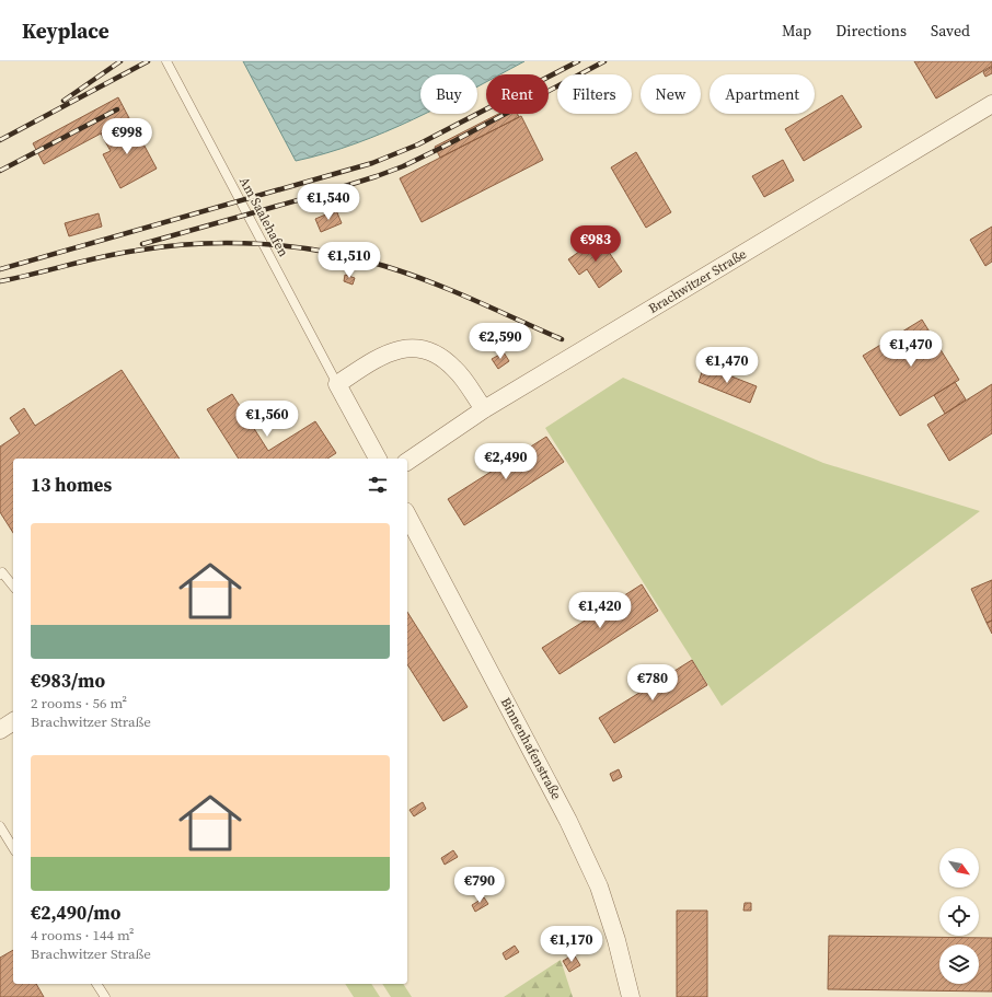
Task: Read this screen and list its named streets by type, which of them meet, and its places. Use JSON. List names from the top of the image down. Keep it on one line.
{"streets":{"street":["Brachwitzer Straße","Binnenhafenstraße"],"lane":["Am Saalehafen"]},"north":"bottom right","page":{"header":"Keyplace","nav":["Map","Directions","Saved"],"chip":["Buy","Rent","Filters","New","Apartment"],"price":["€998","€1,540","€983","€1,510","€2,590","€1,470","€1,470","€1,560","€2,490","€1,420","€780","€790","€1,170"],"heading":"13 homes","list":[{"name":"€983/mo","note":"2 rooms · 56 m² · Brachwitzer Straße"},{"name":"€2,490/mo","note":"4 rooms · 144 m² · Brachwitzer Straße"}]}}
